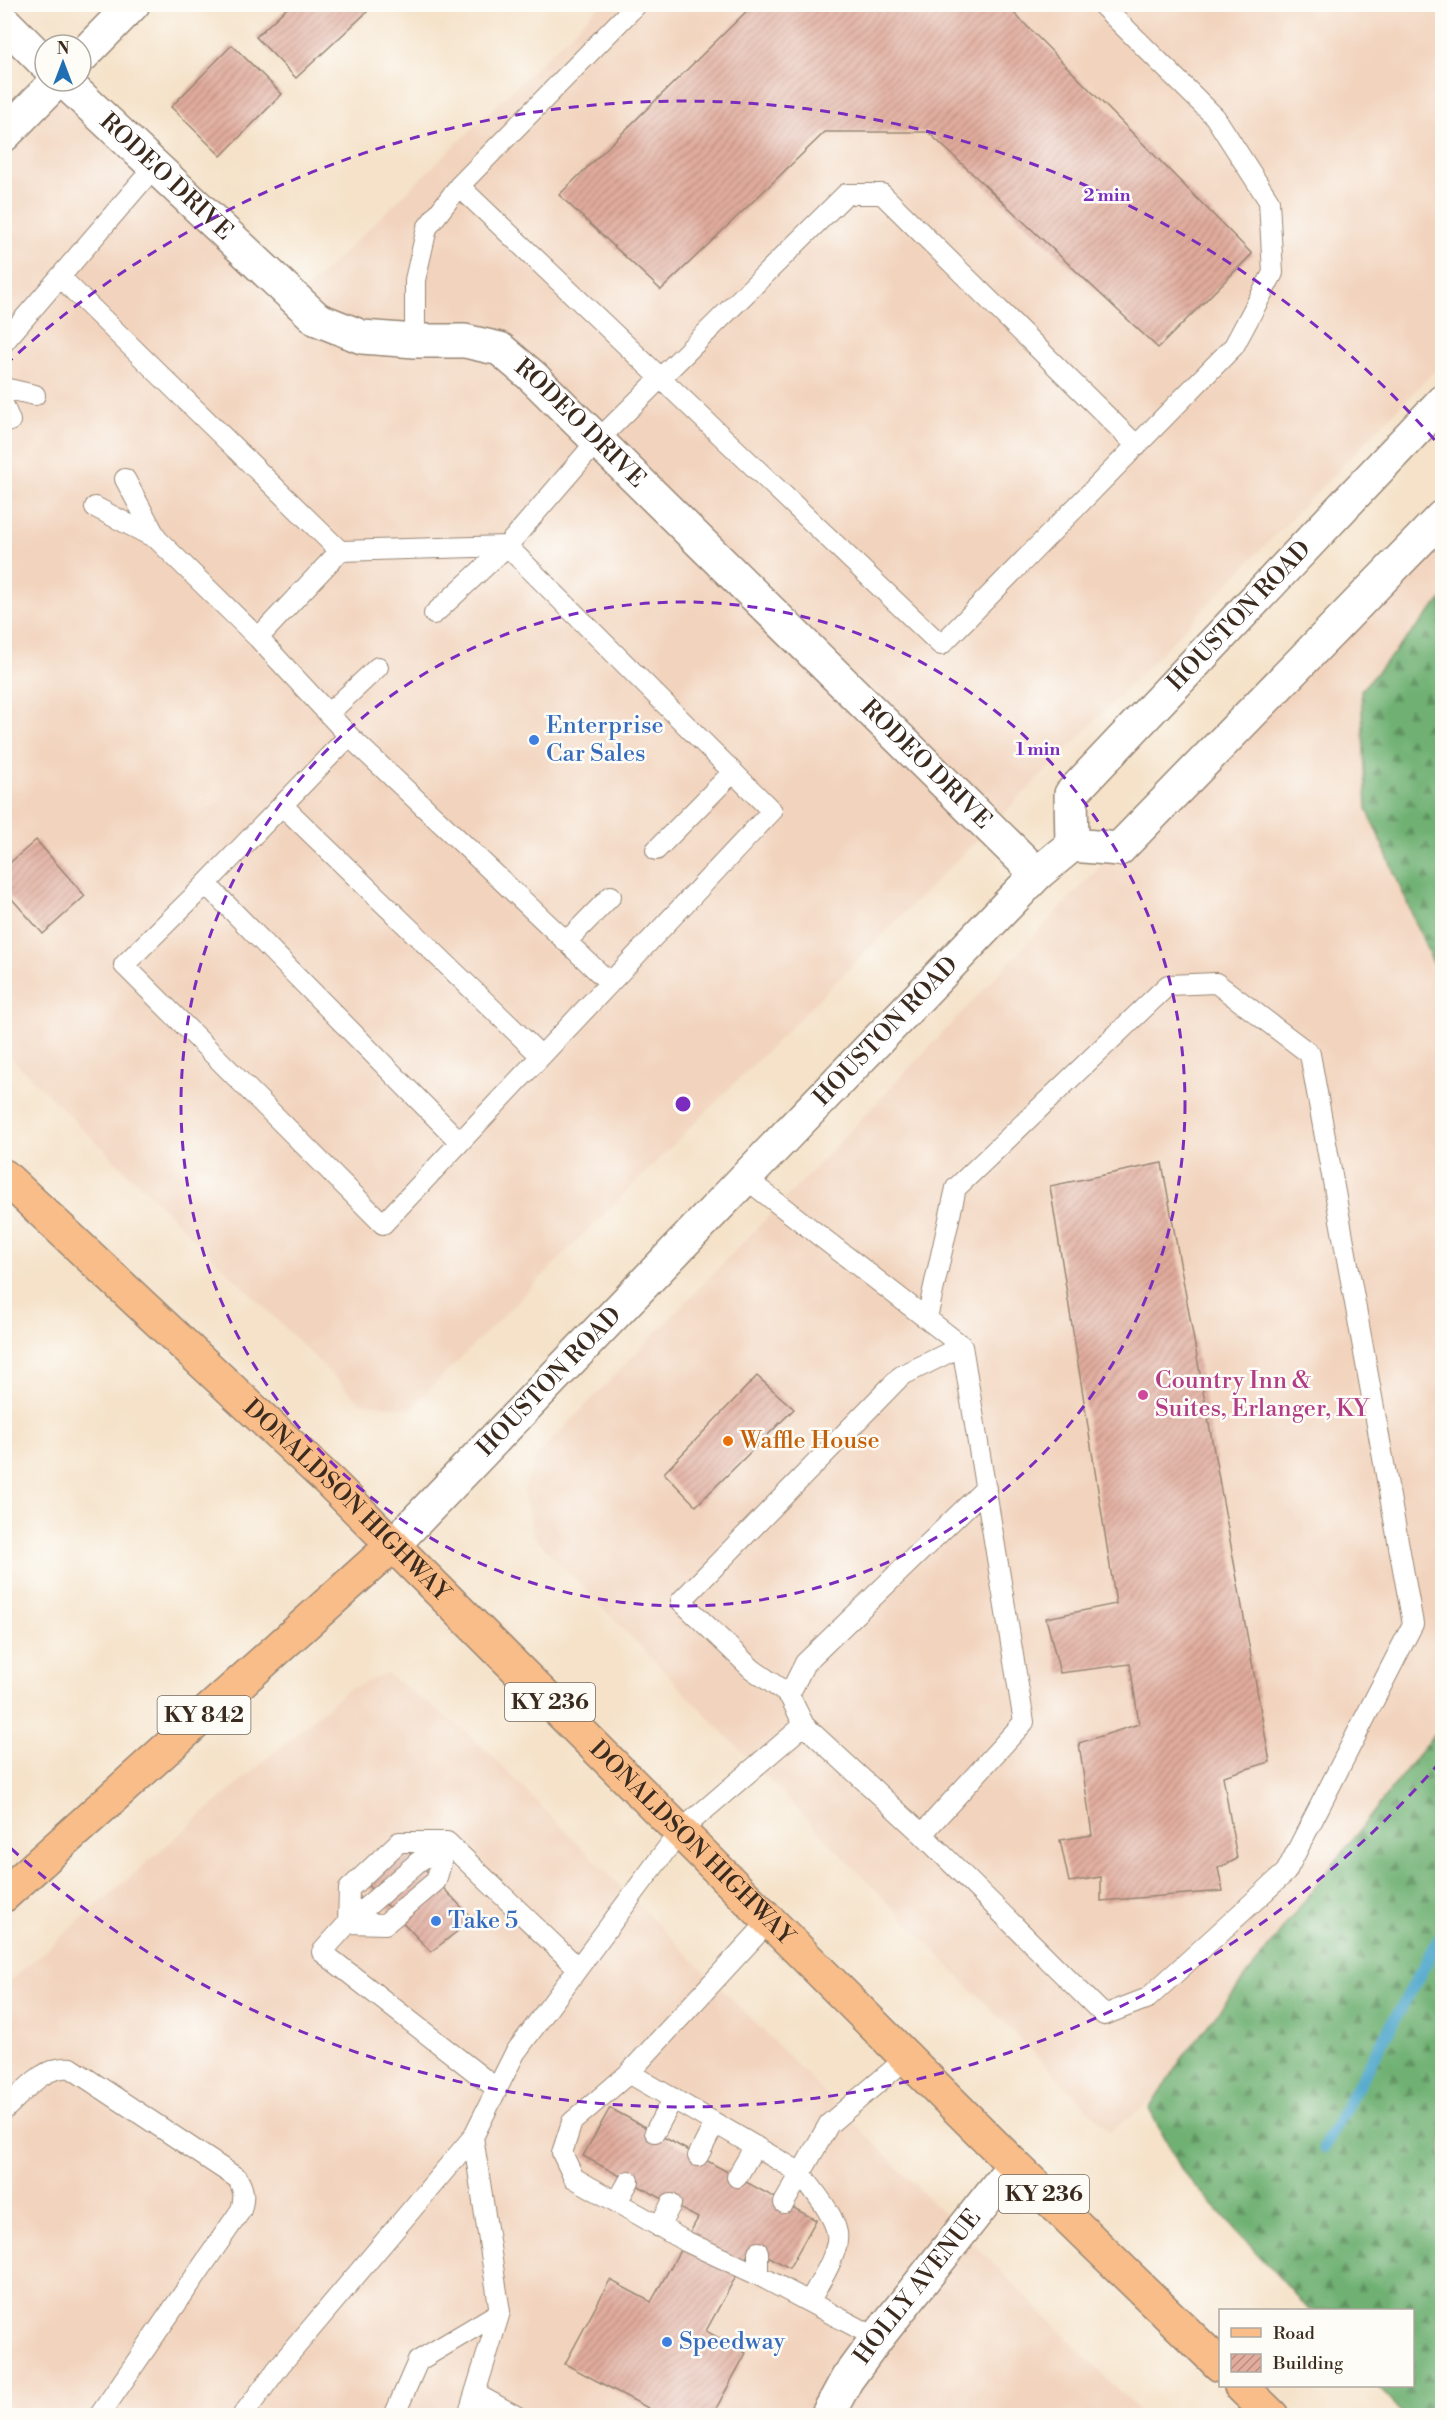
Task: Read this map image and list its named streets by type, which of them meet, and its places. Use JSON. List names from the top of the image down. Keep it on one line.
{"streets":{"main road":["HOUSTON ROAD","DONALDSON HIGHWAY","KY 236","KY 842"],"street":["RODEO DRIVE","HOLLY AVENUE"]},"crossings":[["RODEO DRIVE","HOUSTON ROAD"],["HOUSTON ROAD","DONALDSON HIGHWAY"],["DONALDSON HIGHWAY","HOLLY AVENUE"]],"places":["Enterprise Car Sales","Country Inn & Suites, Erlanger, KY","Waffle House","Take 5","Speedway"],"legend":["Road","Building"],"north":"top","rings":["2 min","1 min"]}
